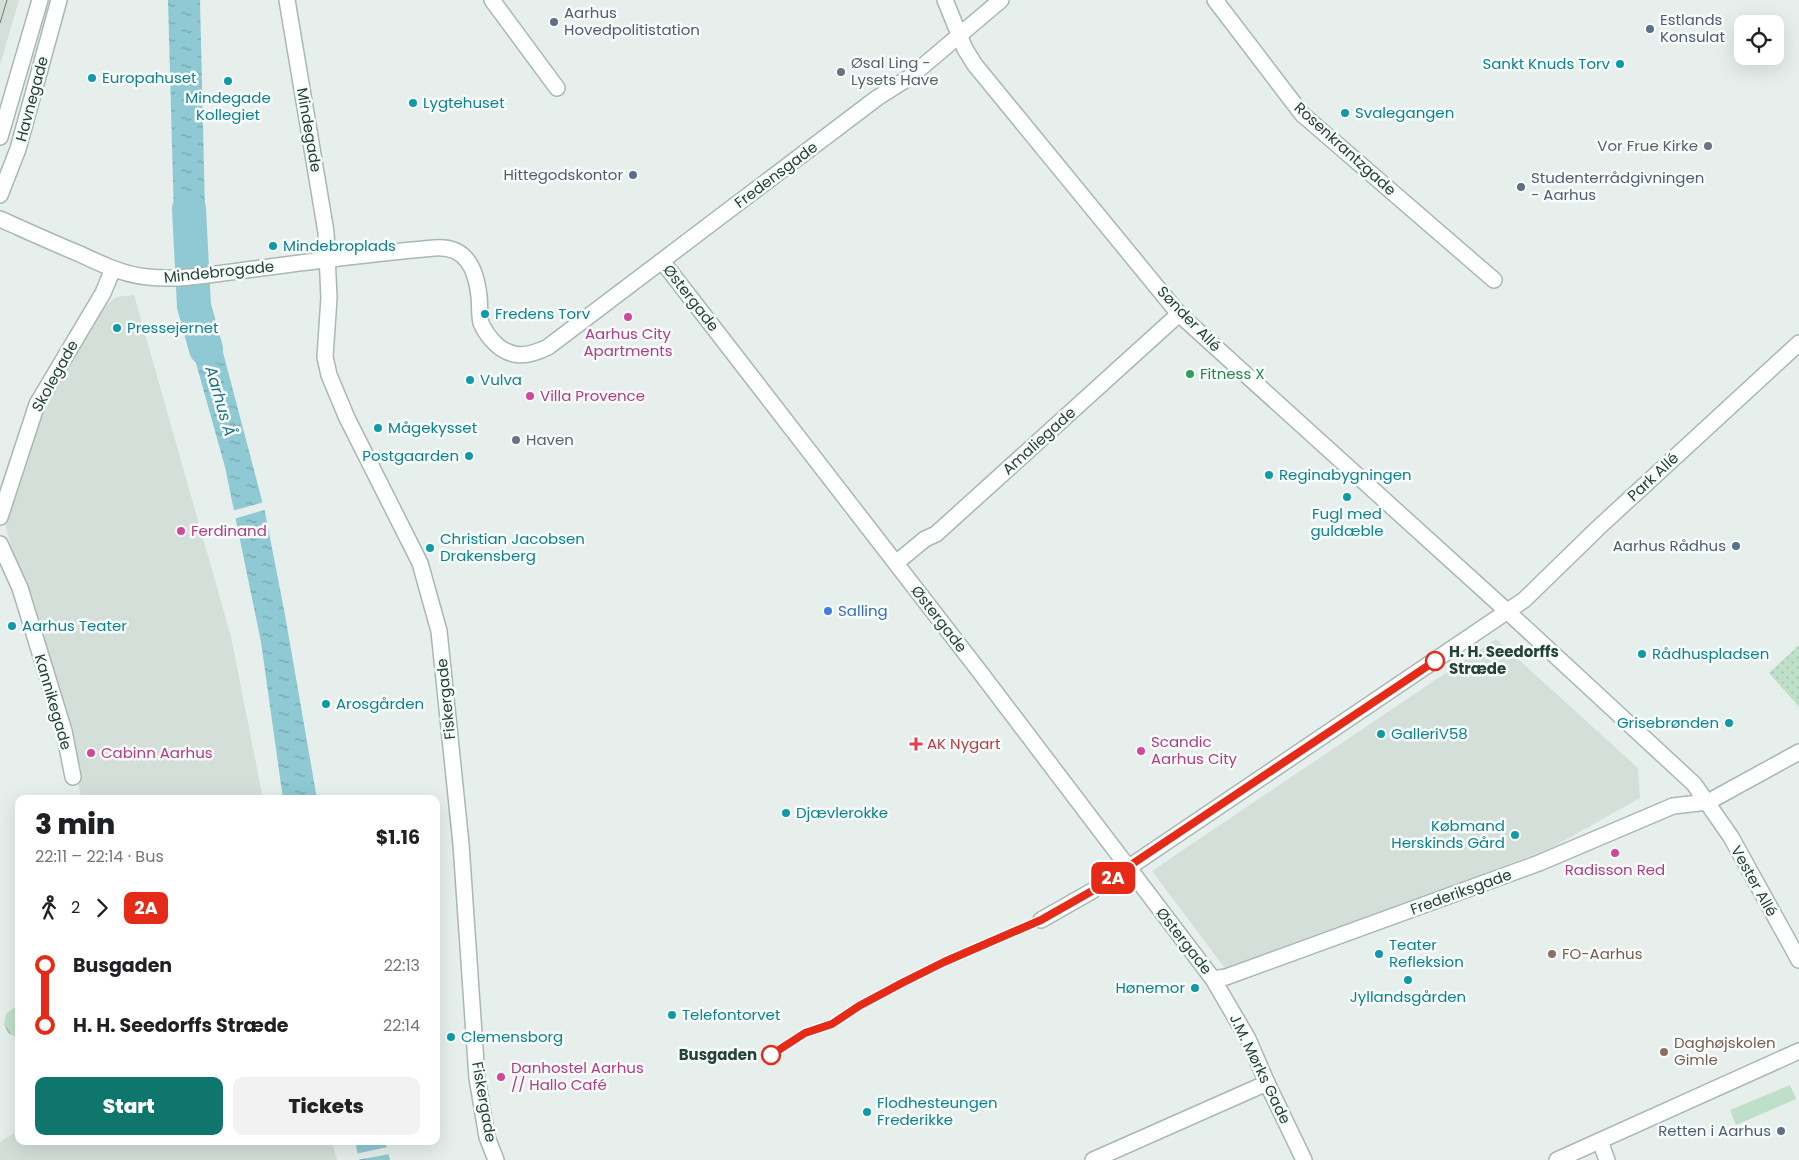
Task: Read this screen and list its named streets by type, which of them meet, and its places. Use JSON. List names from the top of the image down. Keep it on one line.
{"streets":{"street":["Havnegade","Mindegade","Rosenkrantzgade","Fredensgade","Mindebrogade","Østergade","Sønder Allé","Skolegade","Amaliegade","Park Allé","Fiskergade","Kannikegade","Vester Allé","Frederiksgade","J.M. Mørks Gade"]},"crossings":[["Mindegade","Fredensgade"],["Mindegade","Mindebrogade"],["Mindegade","Fiskergade"],["Fredensgade","Mindebrogade"],["Fredensgade","Østergade"],["Fredensgade","Sønder Allé"],["Fredensgade","Fiskergade"],["Mindebrogade","Skolegade"],["Mindebrogade","Fiskergade"],["Østergade","Amaliegade"],["Østergade","Park Allé"],["Østergade","Frederiksgade"],["Østergade","J.M. Mørks Gade"],["Sønder Allé","Amaliegade"],["Sønder Allé","Park Allé"],["Vester Allé","Frederiksgade"],["Frederiksgade","J.M. Mørks Gade"]],"water":["Aarhus Å"],"places":{"other":["Aarhus Hovedpolitistation","Estlands Konsulat","Sankt Knuds Torv","Øsal Ling - Lysets Have","Europahuset","Mindegade Kollegiet","Lygtehuset","Svalegangen","Vor Frue Kirke","Hittegodskontor","Studenterrådgivningen - Aarhus","Mindebroplads","Fredens Torv","Aarhus City Apartments","Pressejernet","Fitness X","Vulva","Villa Provence","Mågekysset","Haven","Postgaarden","Reginabygningen","Fugl med guldæble","Ferdinand","Aarhus Rådhus","Christian Jacobsen Drakensberg","Salling","Aarhus Teater","Rådhuspladsen","H. H. Seedorffs Stræde","Arosgården","Grisebrønden","GalleriV58","Scandic Aarhus City","Cabinn Aarhus","Djævlerokke","Købmand Herskinds Gård","Radisson Red","Teater Refleksion","FO-Aarhus","Jyllandsgården","Hønemor","Telefontorvet","Clemensborg","Daghøjskolen Gimle","Busgaden","Danhostel Aarhus // Hallo Café","Flodhesteungen Frederikke","Retten i Aarhus"],"health":["AK Nygart"]},"lines":["bus line 2A"],"page":{"on_map":"2A","heading":["3 min","22:11 – 22:14 · Bus","$1.16"],"legs":["2","2A"],"list":[{"name":"Busgaden","value":"22:13"},{"name":"H. H. Seedorffs Stræde","value":"22:14"}],"buttons":["Start","Tickets"]}}
